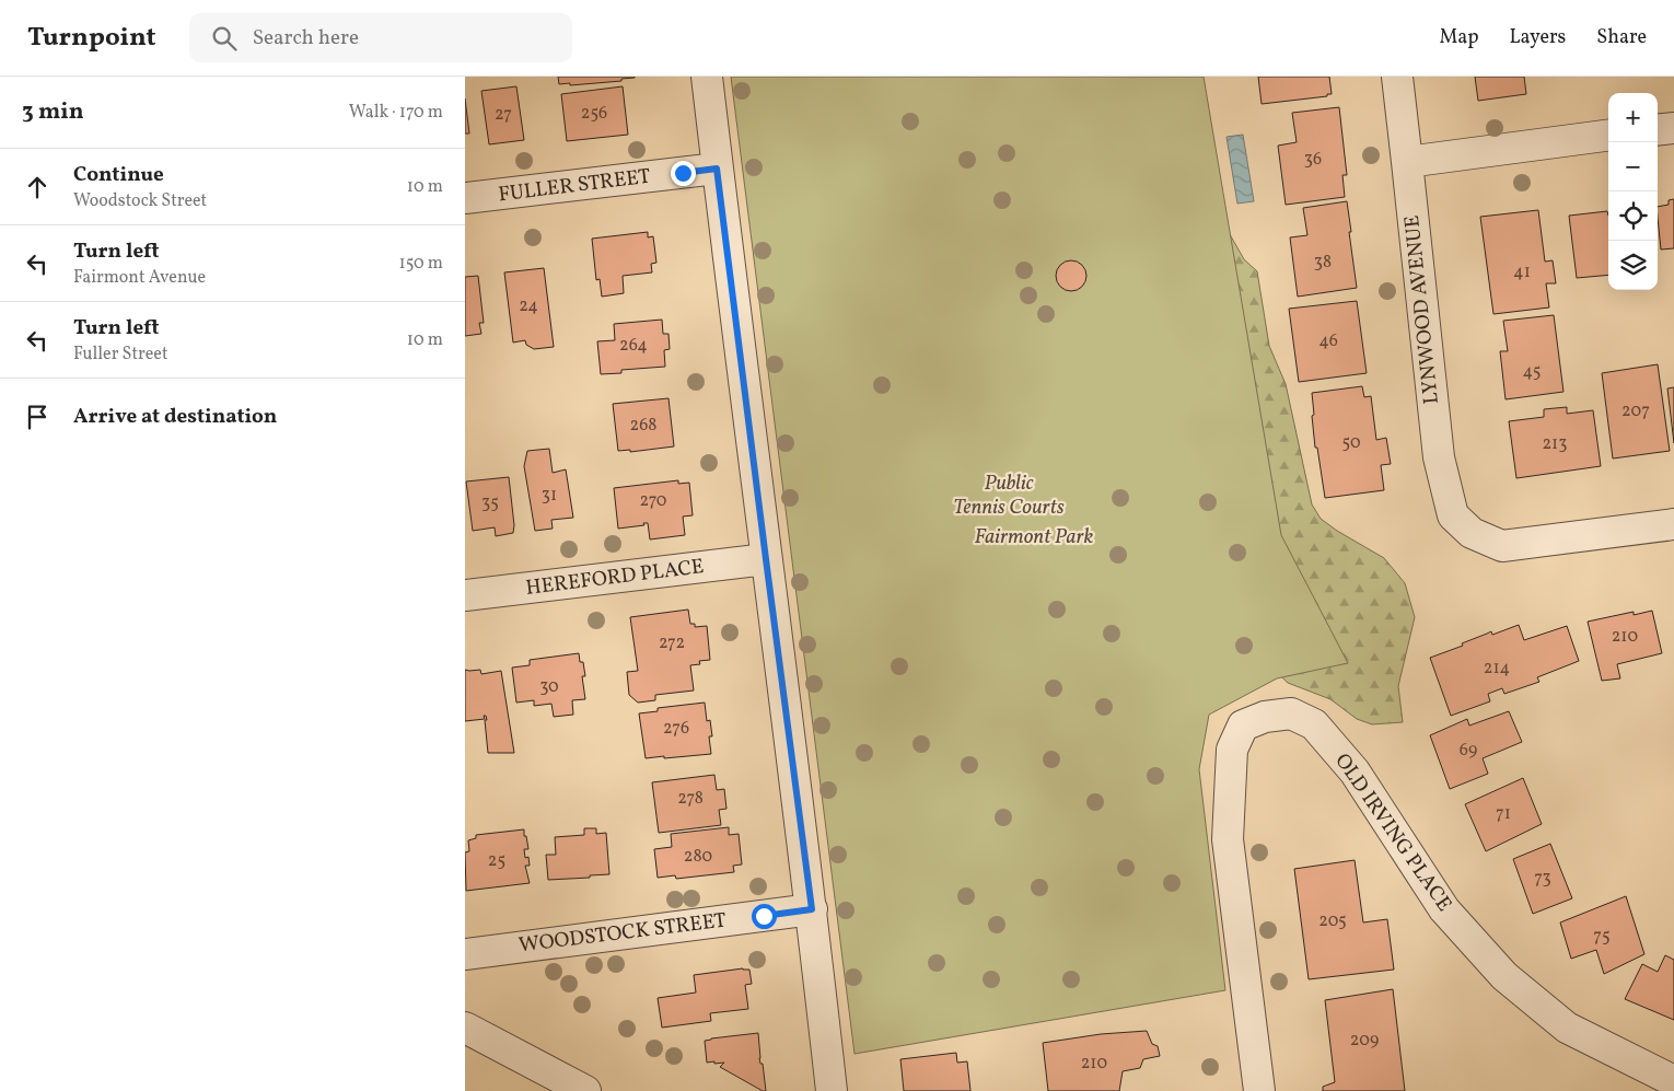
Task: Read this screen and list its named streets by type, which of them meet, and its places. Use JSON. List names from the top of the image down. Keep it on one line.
{"streets":{"street":["FULLER STREET","LYNWOOD AVENUE","HEREFORD PLACE","OLD IRVING PLACE","WOODSTOCK STREET"]},"parks":["Public Tennis Courts","Fairmont Park"],"house_numbers":["256","27","36","38","41","24","46","264","45","207","268","50","213","31","270","35","210","272","214","30","276","69","278","71","280","25","73","205","75","209","210"],"page":{"header":"Turnpoint","search":"Search here","nav":["Map","Layers","Share"],"heading":["3 min","Walk · 170 m"],"map_buttons":["+","−"],"list":[["Continue","Woodstock Street","10 m"],["Turn left","Fairmont Avenue","150 m"],["Turn left","Fuller Street","10 m"],"Arrive at destination"]}}
